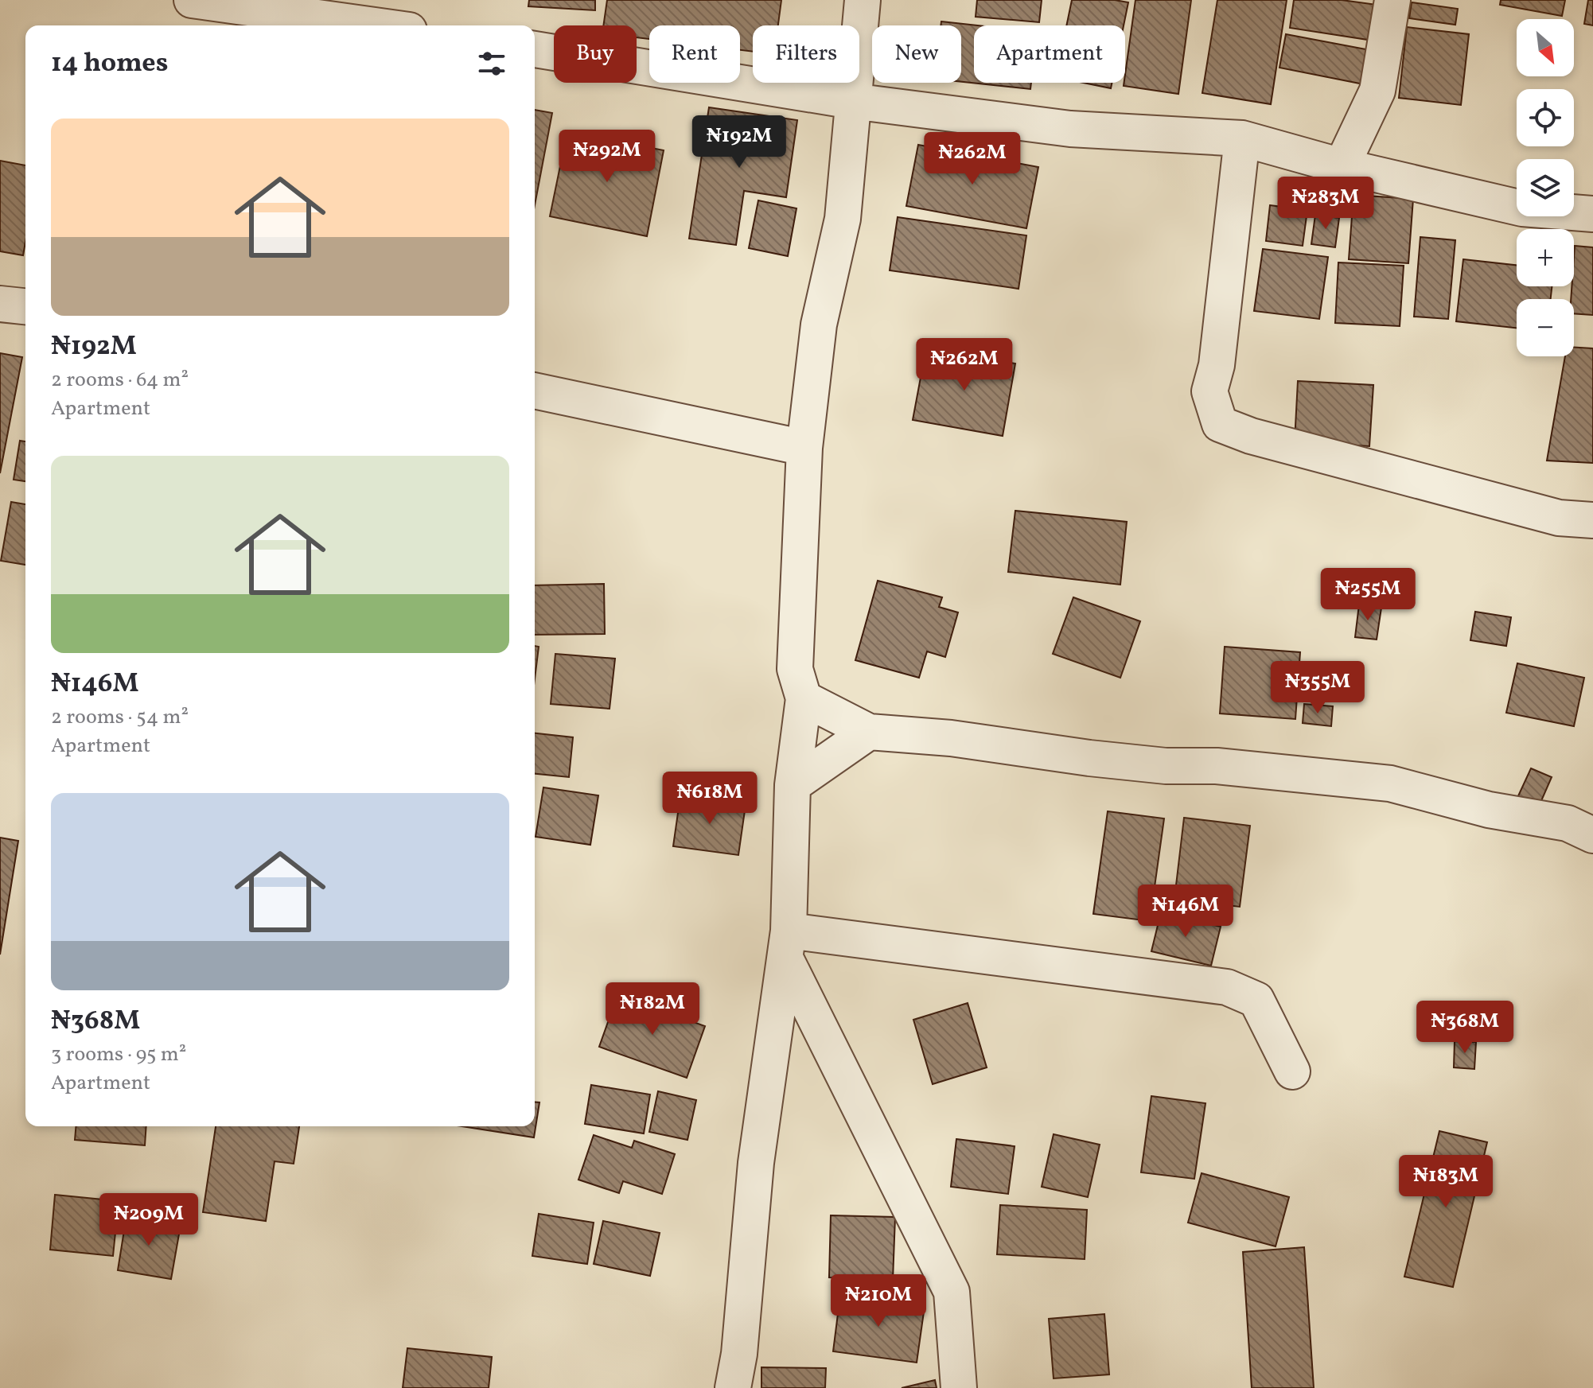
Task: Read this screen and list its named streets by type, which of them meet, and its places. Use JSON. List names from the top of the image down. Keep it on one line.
{"north":"bottom right","page":{"map_buttons":["+","−"],"chip":["Buy","Rent","Filters","New","Apartment"],"heading":"14 homes","list":[{"name":"₦192M","note":"2 rooms · 64 m² · Apartment"},{"name":"₦146M","note":"2 rooms · 54 m² · Apartment"},{"name":"₦368M","note":"3 rooms · 95 m² · Apartment"}],"price":["₦192M","₦292M","₦262M","₦283M","₦262M","₦255M","₦355M","₦618M","₦146M","₦182M","₦368M","₦183M","₦209M","₦210M"]}}
